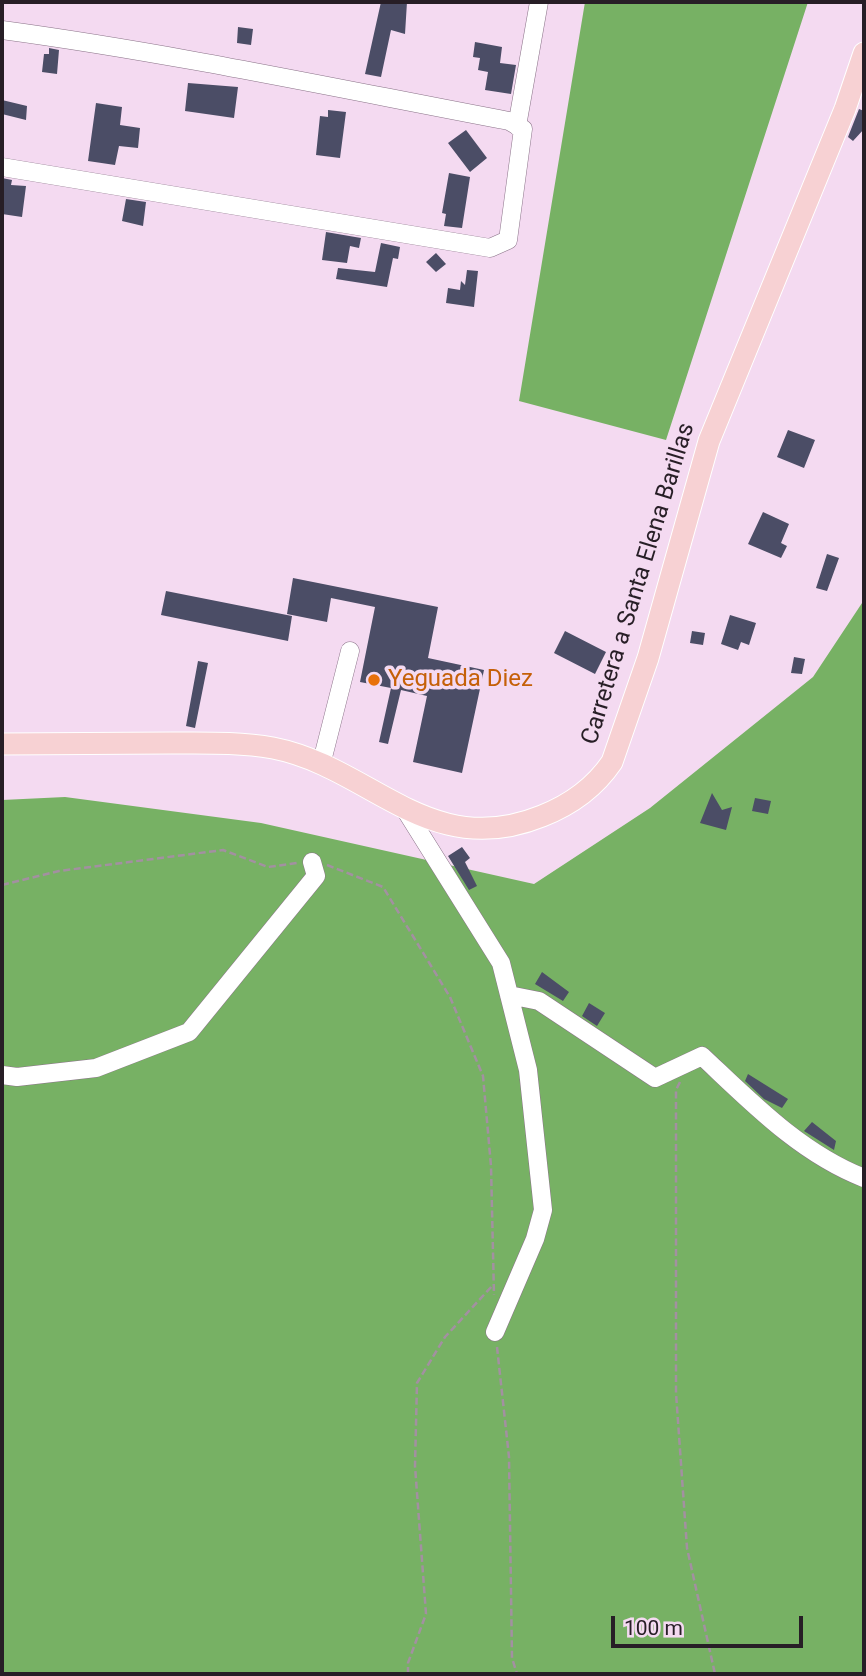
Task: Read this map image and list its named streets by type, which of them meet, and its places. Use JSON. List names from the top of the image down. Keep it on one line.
{"streets":{"main road":["Carretera a Santa Elena Barillas"]},"places":["Yeguada Diez"],"scale_bar":"100 m"}
